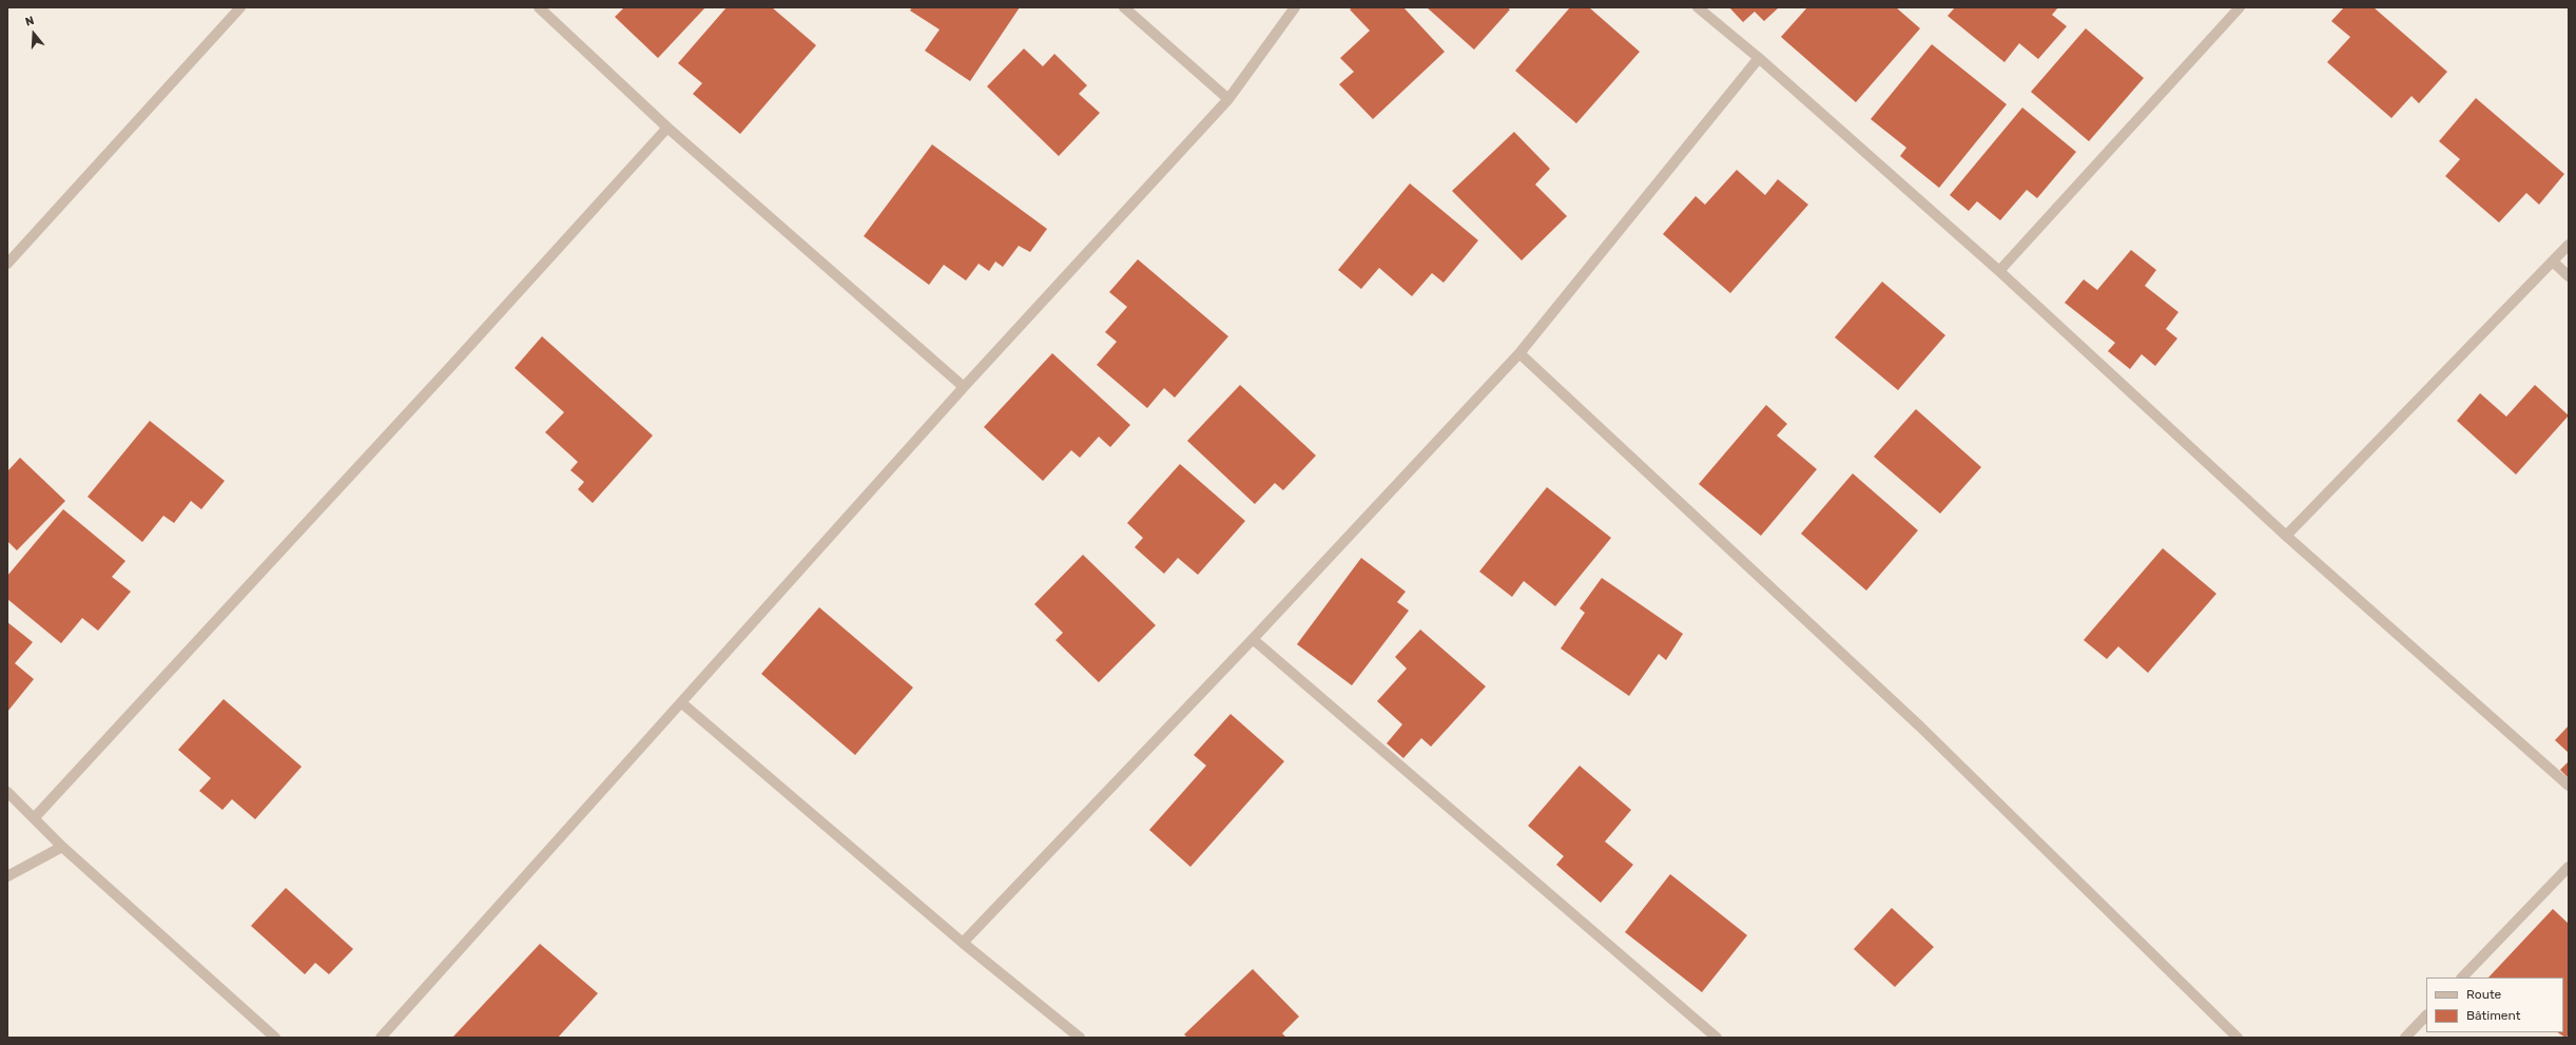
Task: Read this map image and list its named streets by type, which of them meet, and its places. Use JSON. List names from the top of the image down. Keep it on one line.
{"legend":["Route","Bâtiment"],"north":"top"}
